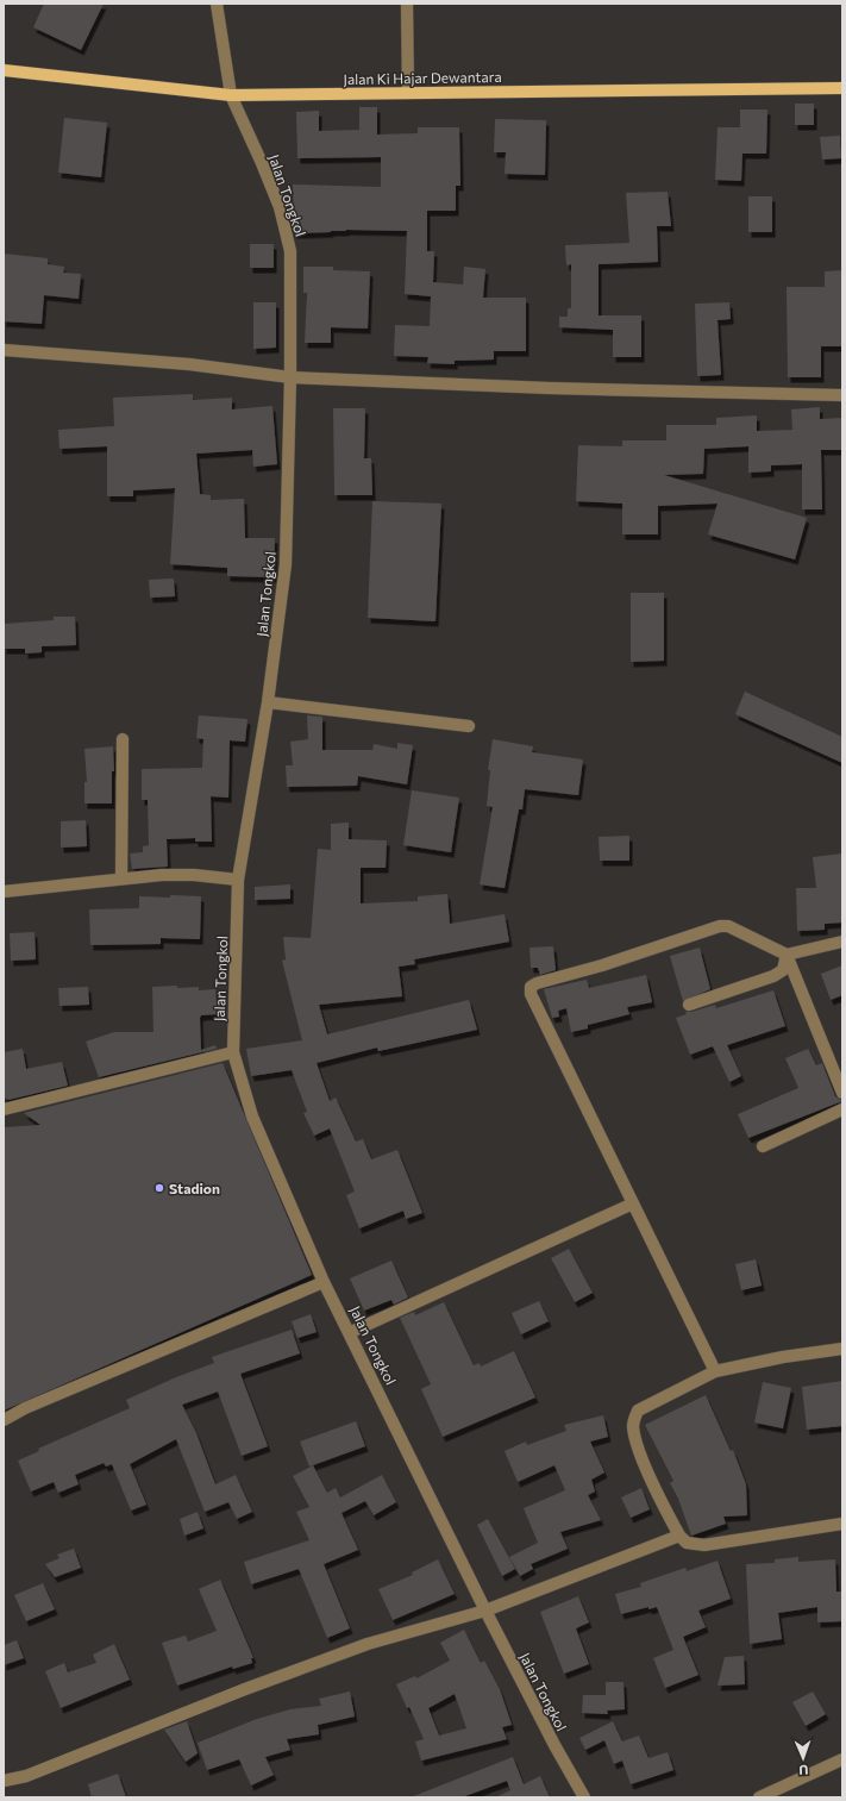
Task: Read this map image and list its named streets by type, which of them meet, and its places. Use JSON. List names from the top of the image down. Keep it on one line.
{"streets":{"main road":["Jalan Ki Hajar Dewantara"],"street":["Jalan Tongkol"]},"crossings":[["Jalan Ki Hajar Dewantara","Jalan Tongkol"]],"places":["Stadion"],"north":"bottom"}
